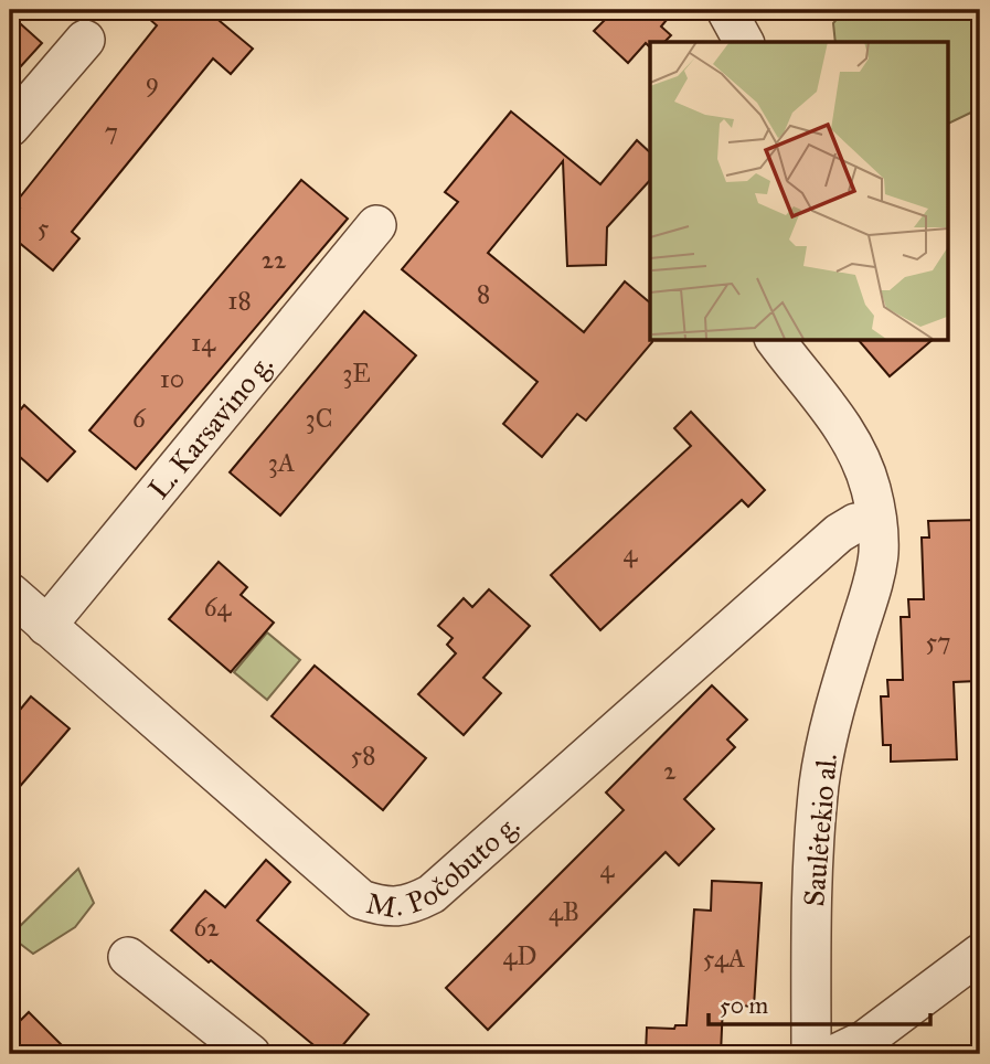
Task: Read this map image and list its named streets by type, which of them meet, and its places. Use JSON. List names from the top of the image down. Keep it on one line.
{"streets":{"street":["L. Karsavino g.","Saulėtekio al.","M. Počobuto g."]},"crossings":[["L. Karsavino g.","M. Počobuto g."],["Saulėtekio al.","M. Počobuto g."]],"house_numbers":["9","7","5","22","8","18","14","3E","10","6","3C","3A","4","64","57","58","2","4","4B","62","4D","54A"],"scale_bar":"50 m"}
